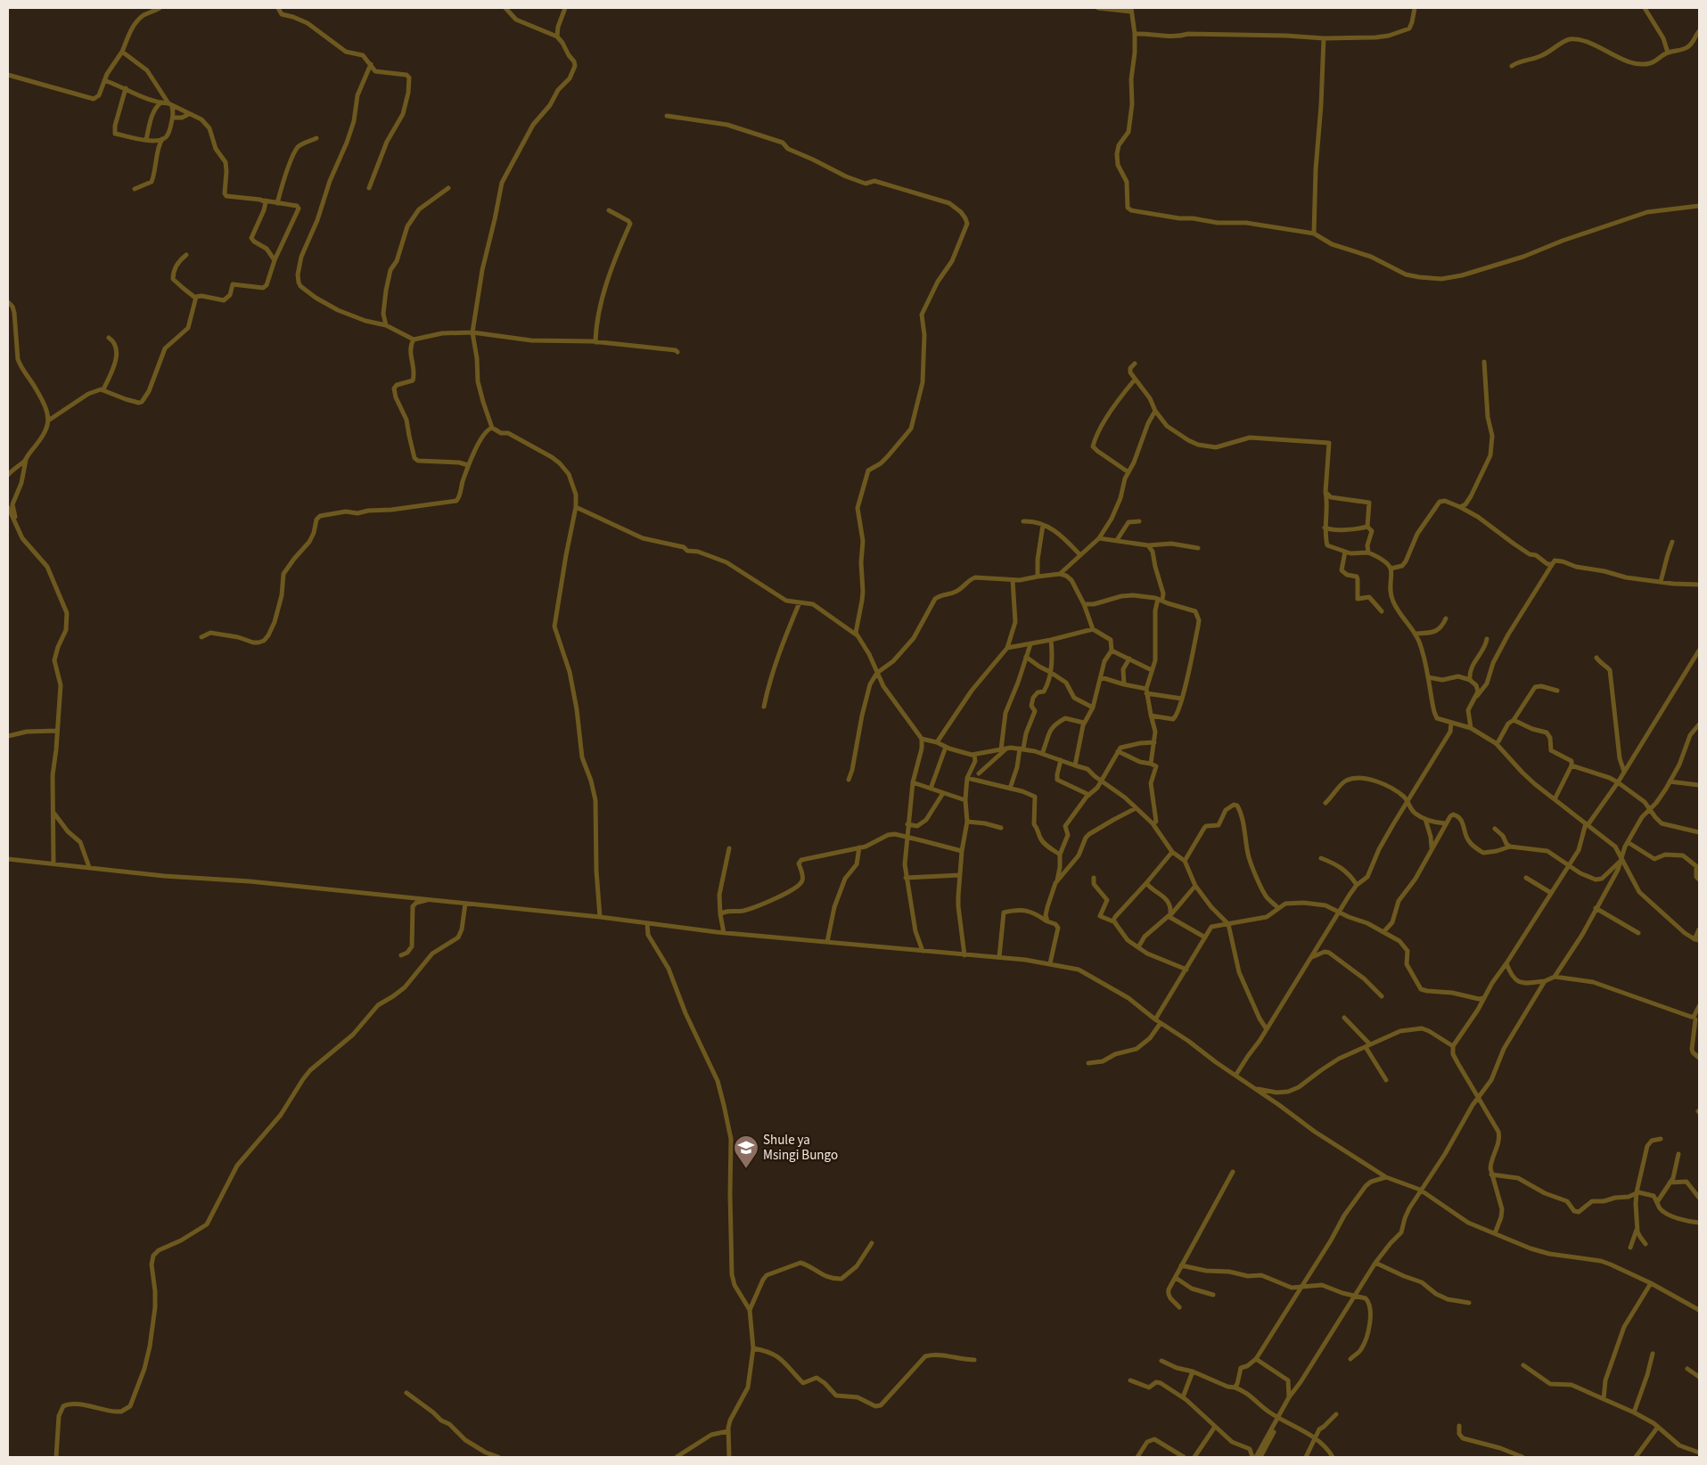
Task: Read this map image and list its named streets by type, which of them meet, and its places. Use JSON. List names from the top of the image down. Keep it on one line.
{"places":{"school or university":["Shule ya Msingi Bungo"]}}
